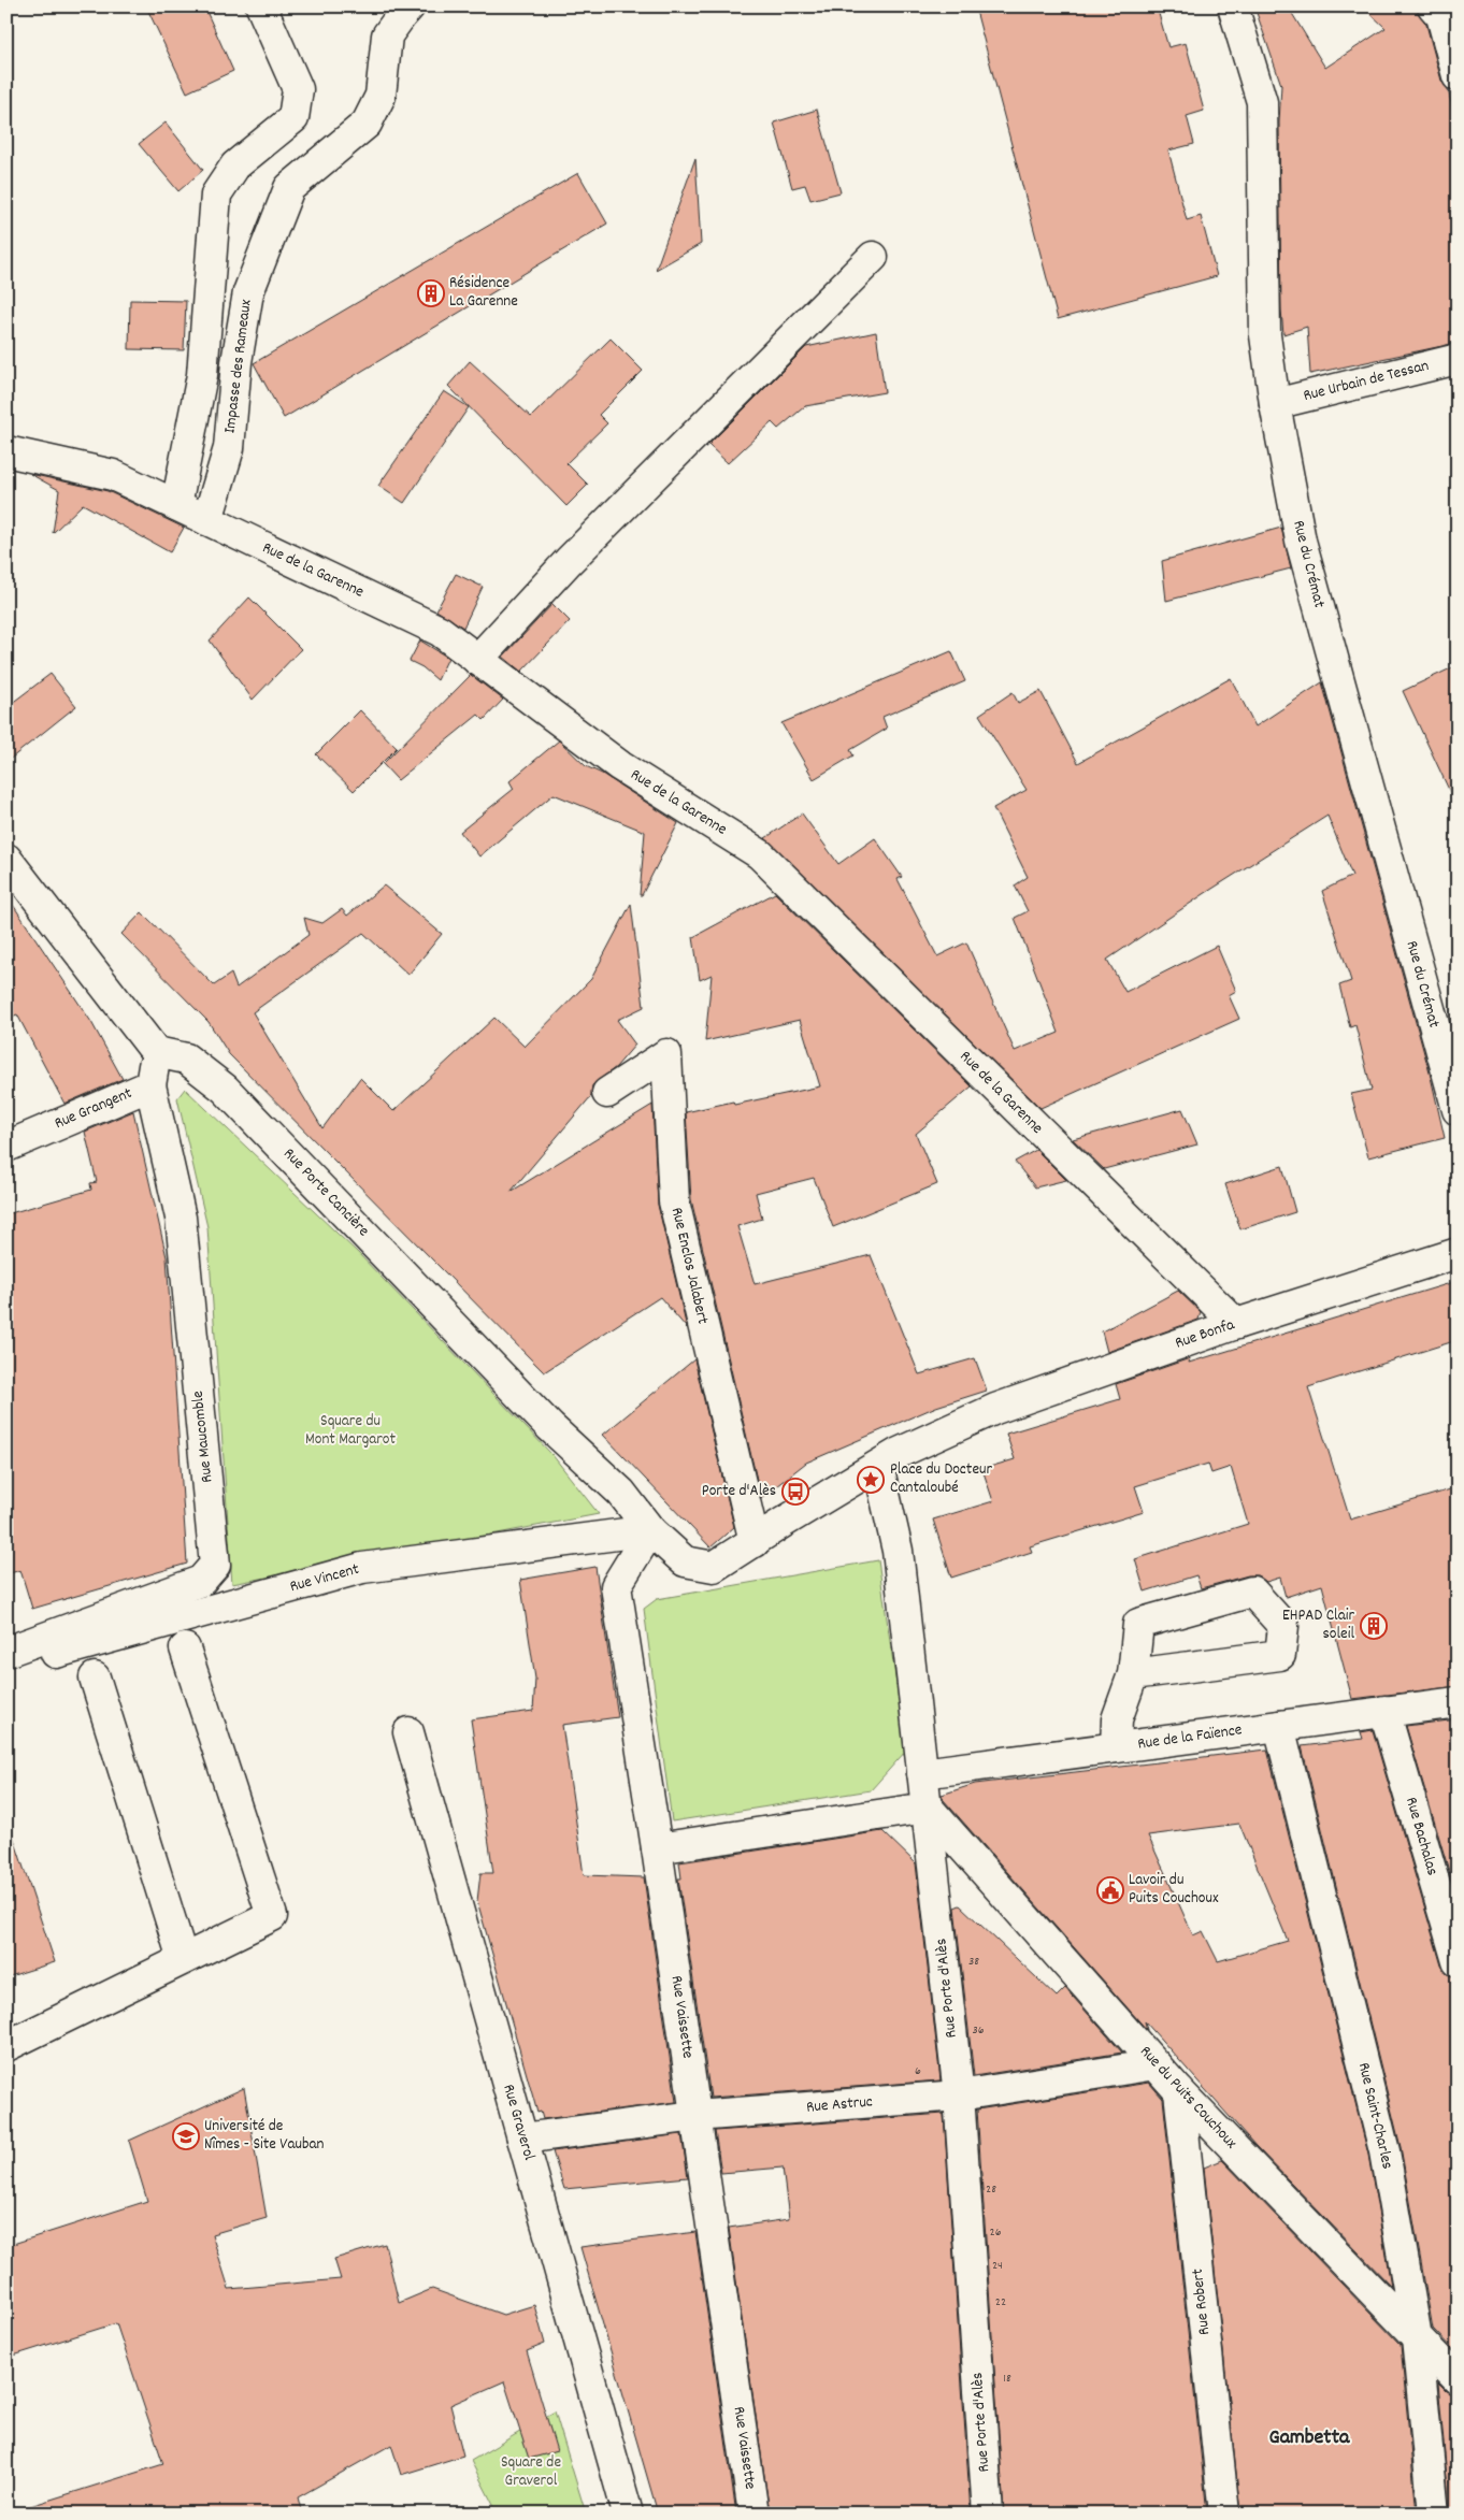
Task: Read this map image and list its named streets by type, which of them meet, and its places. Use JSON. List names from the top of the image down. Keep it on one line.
{"streets":{"street":["Impasse des Rameaux","Rue Urbain de Tessan","Rue du Crémat","Rue de la Garenne","Rue Grangent","Rue Porte Cancière","Rue Enclos Jalabert","Rue Bonfa","Rue Maucomble","Rue Vincent","Rue de la Faïence","Rue Bachalas","Rue Porte d'Alès","Rue Vaissette","Rue du Puits Couchoux","Rue Astruc","Rue Saint-Charles","Rue Graverol","Rue Robert"]},"crossings":[["Impasse des Rameaux","Rue de la Garenne"],["Rue Urbain de Tessan","Rue du Crémat"],["Rue de la Garenne","Rue Bonfa"],["Rue Grangent","Rue Porte Cancière"],["Rue Grangent","Rue Maucomble"],["Rue Porte Cancière","Rue Vincent"],["Rue Porte Cancière","Rue Vaissette"],["Rue Bonfa","Rue Porte d'Alès"],["Rue Vincent","Rue Vaissette"],["Rue de la Faïence","Rue Bachalas"],["Rue de la Faïence","Rue Porte d'Alès"],["Rue de la Faïence","Rue Saint-Charles"],["Rue Porte d'Alès","Rue du Puits Couchoux"],["Rue Porte d'Alès","Rue Astruc"],["Rue Vaissette","Rue Astruc"],["Rue du Puits Couchoux","Rue Astruc"],["Rue du Puits Couchoux","Rue Saint-Charles"],["Rue du Puits Couchoux","Rue Robert"],["Rue Astruc","Rue Graverol"]],"districts":["Gambetta"],"parks":["Square du Mont Margarot","Square de Graverol"],"places":{"building":["Résidence La Garenne","EHPAD Clair soleil"],"place":["Place du Docteur Cantaloubé"],"bus stop":["Porte d'Alès"],"public building":["Lavoir du Puits Couchoux"],"school or university":["Université de Nîmes - Site Vauban"]},"house_numbers":["38","36","6","28","26","24","22","18"]}
